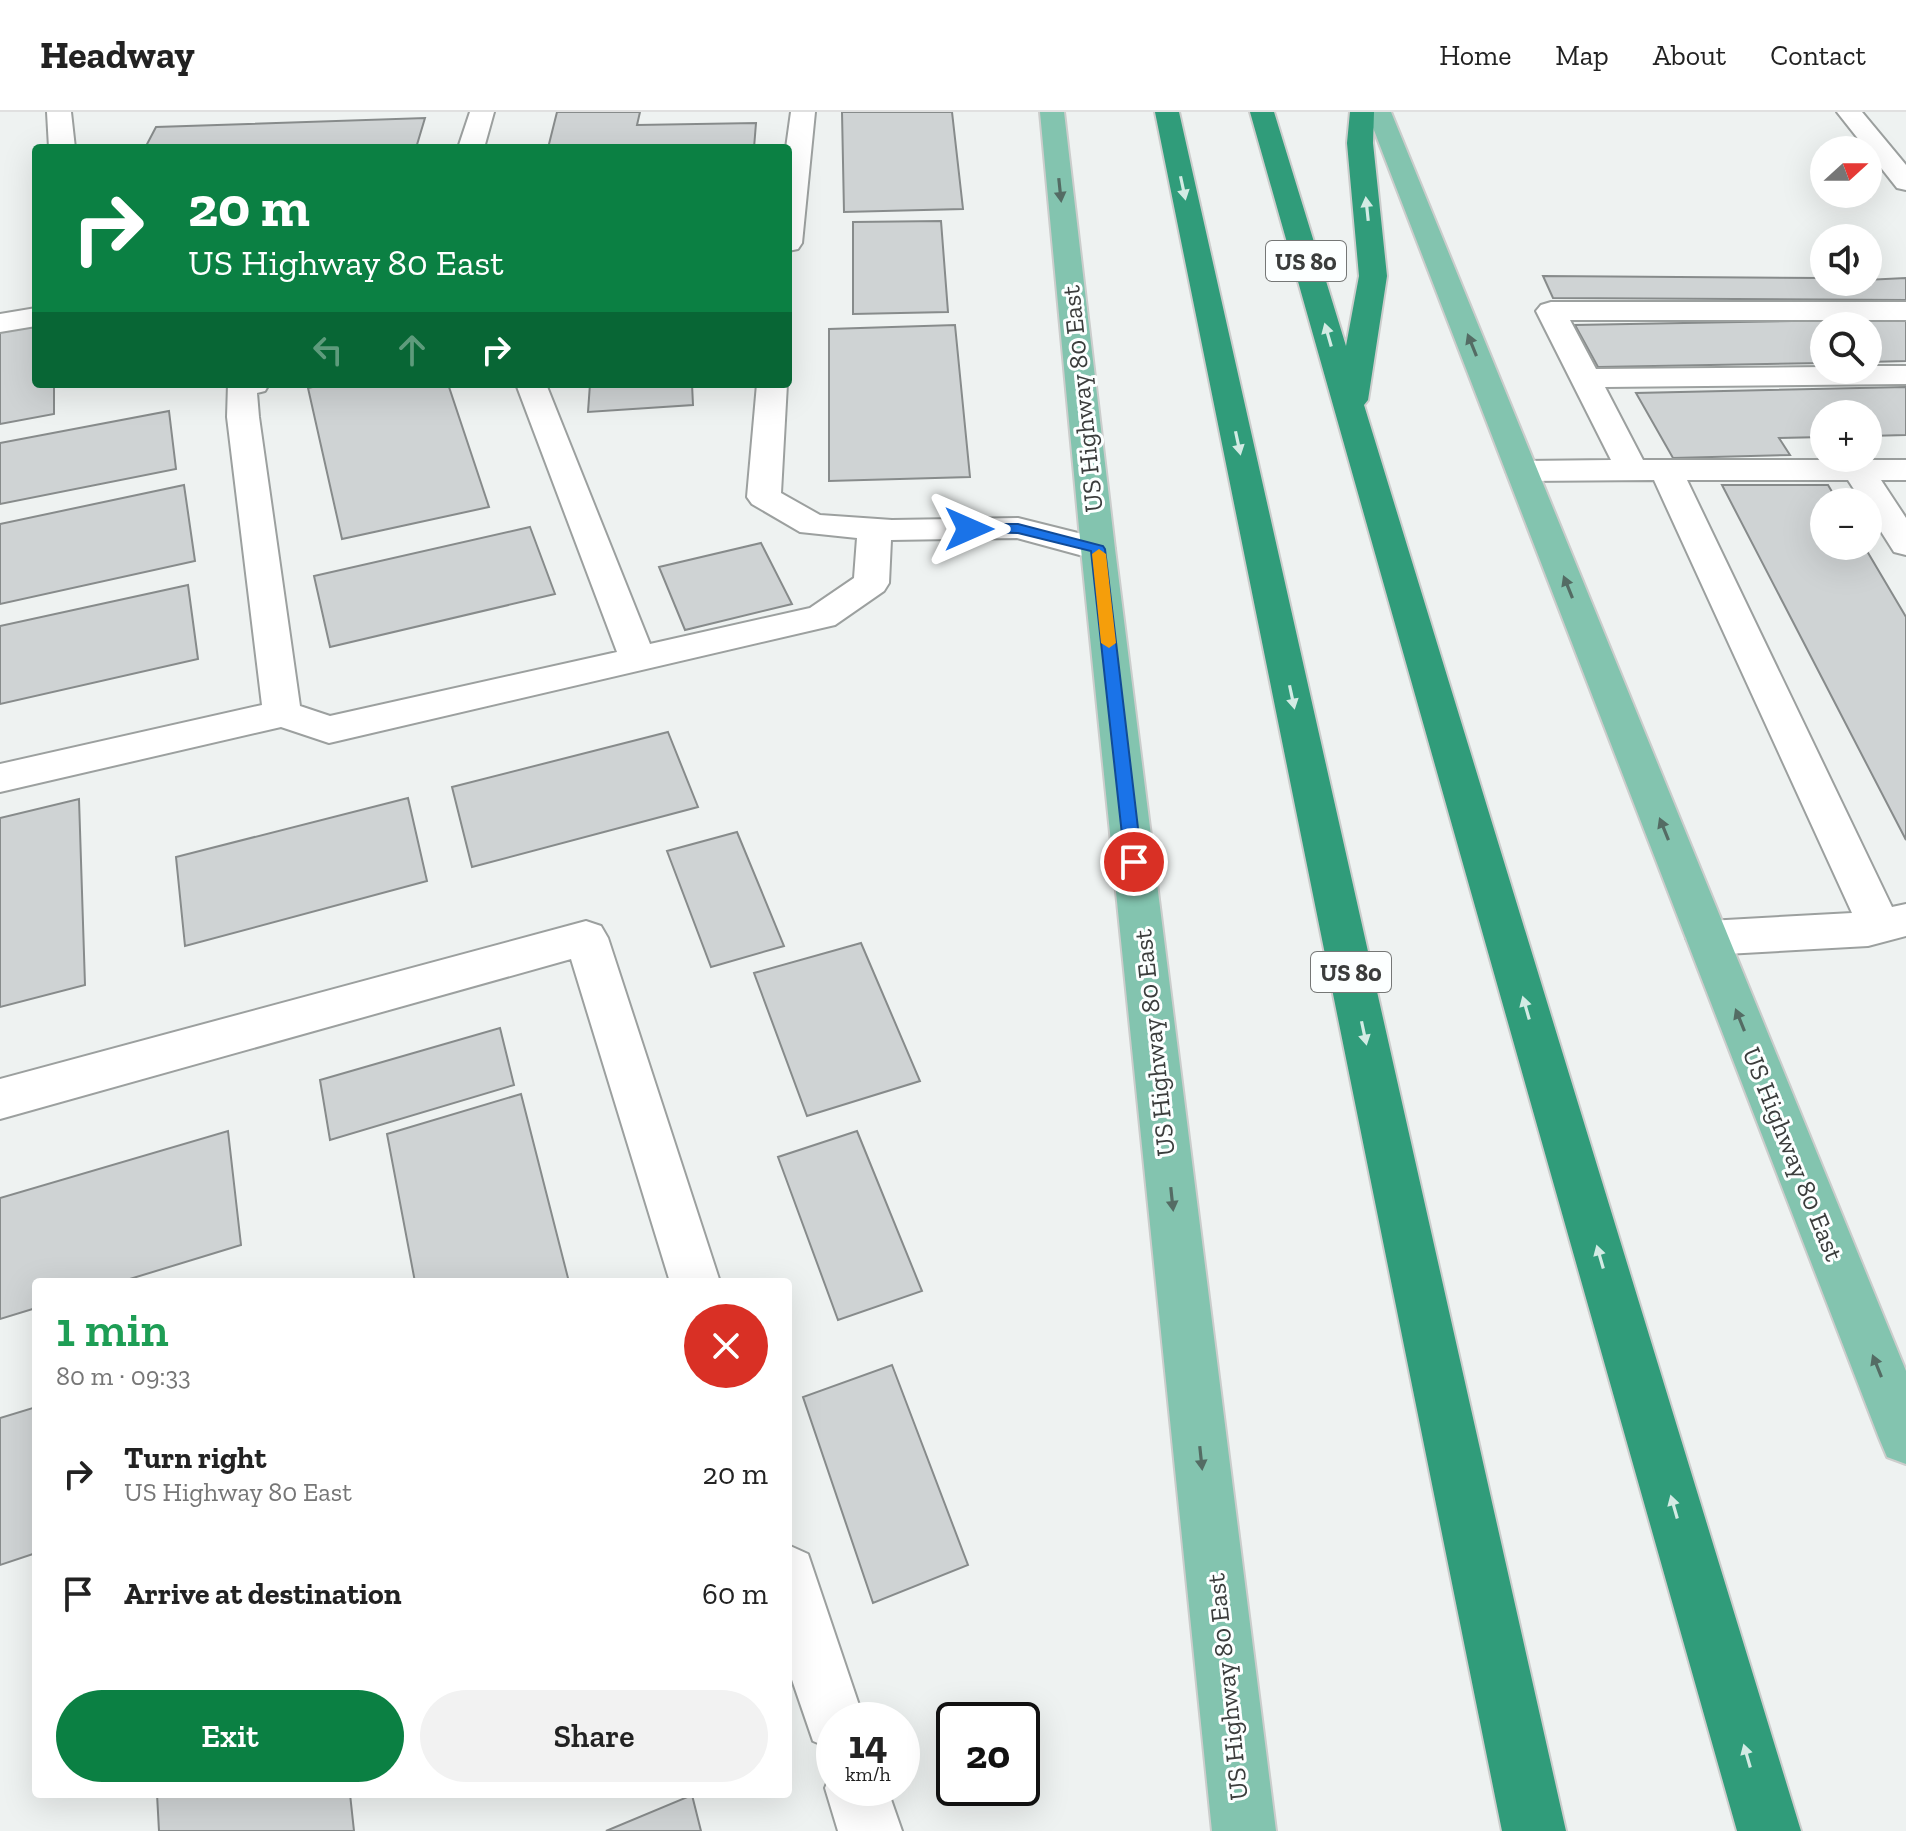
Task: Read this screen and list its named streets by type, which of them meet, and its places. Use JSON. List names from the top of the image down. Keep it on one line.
{"streets":{"highway":["US 80"],"main road":["US Highway 80 East"]},"north":"right","page":{"header":"Headway","nav":["Home","Map","About","Contact"],"map_buttons":["+","−"],"turn":["20 m","US Highway 80 East"],"heading":["1 min","80 m · 09:33"],"list":[{"name":"Turn right","note":"US Highway 80 East","value":"20 m"},{"name":"Arrive at destination","value":"60 m"}],"buttons":["Exit","Share"],"speed":"14 km/h","limit":"20"}}
